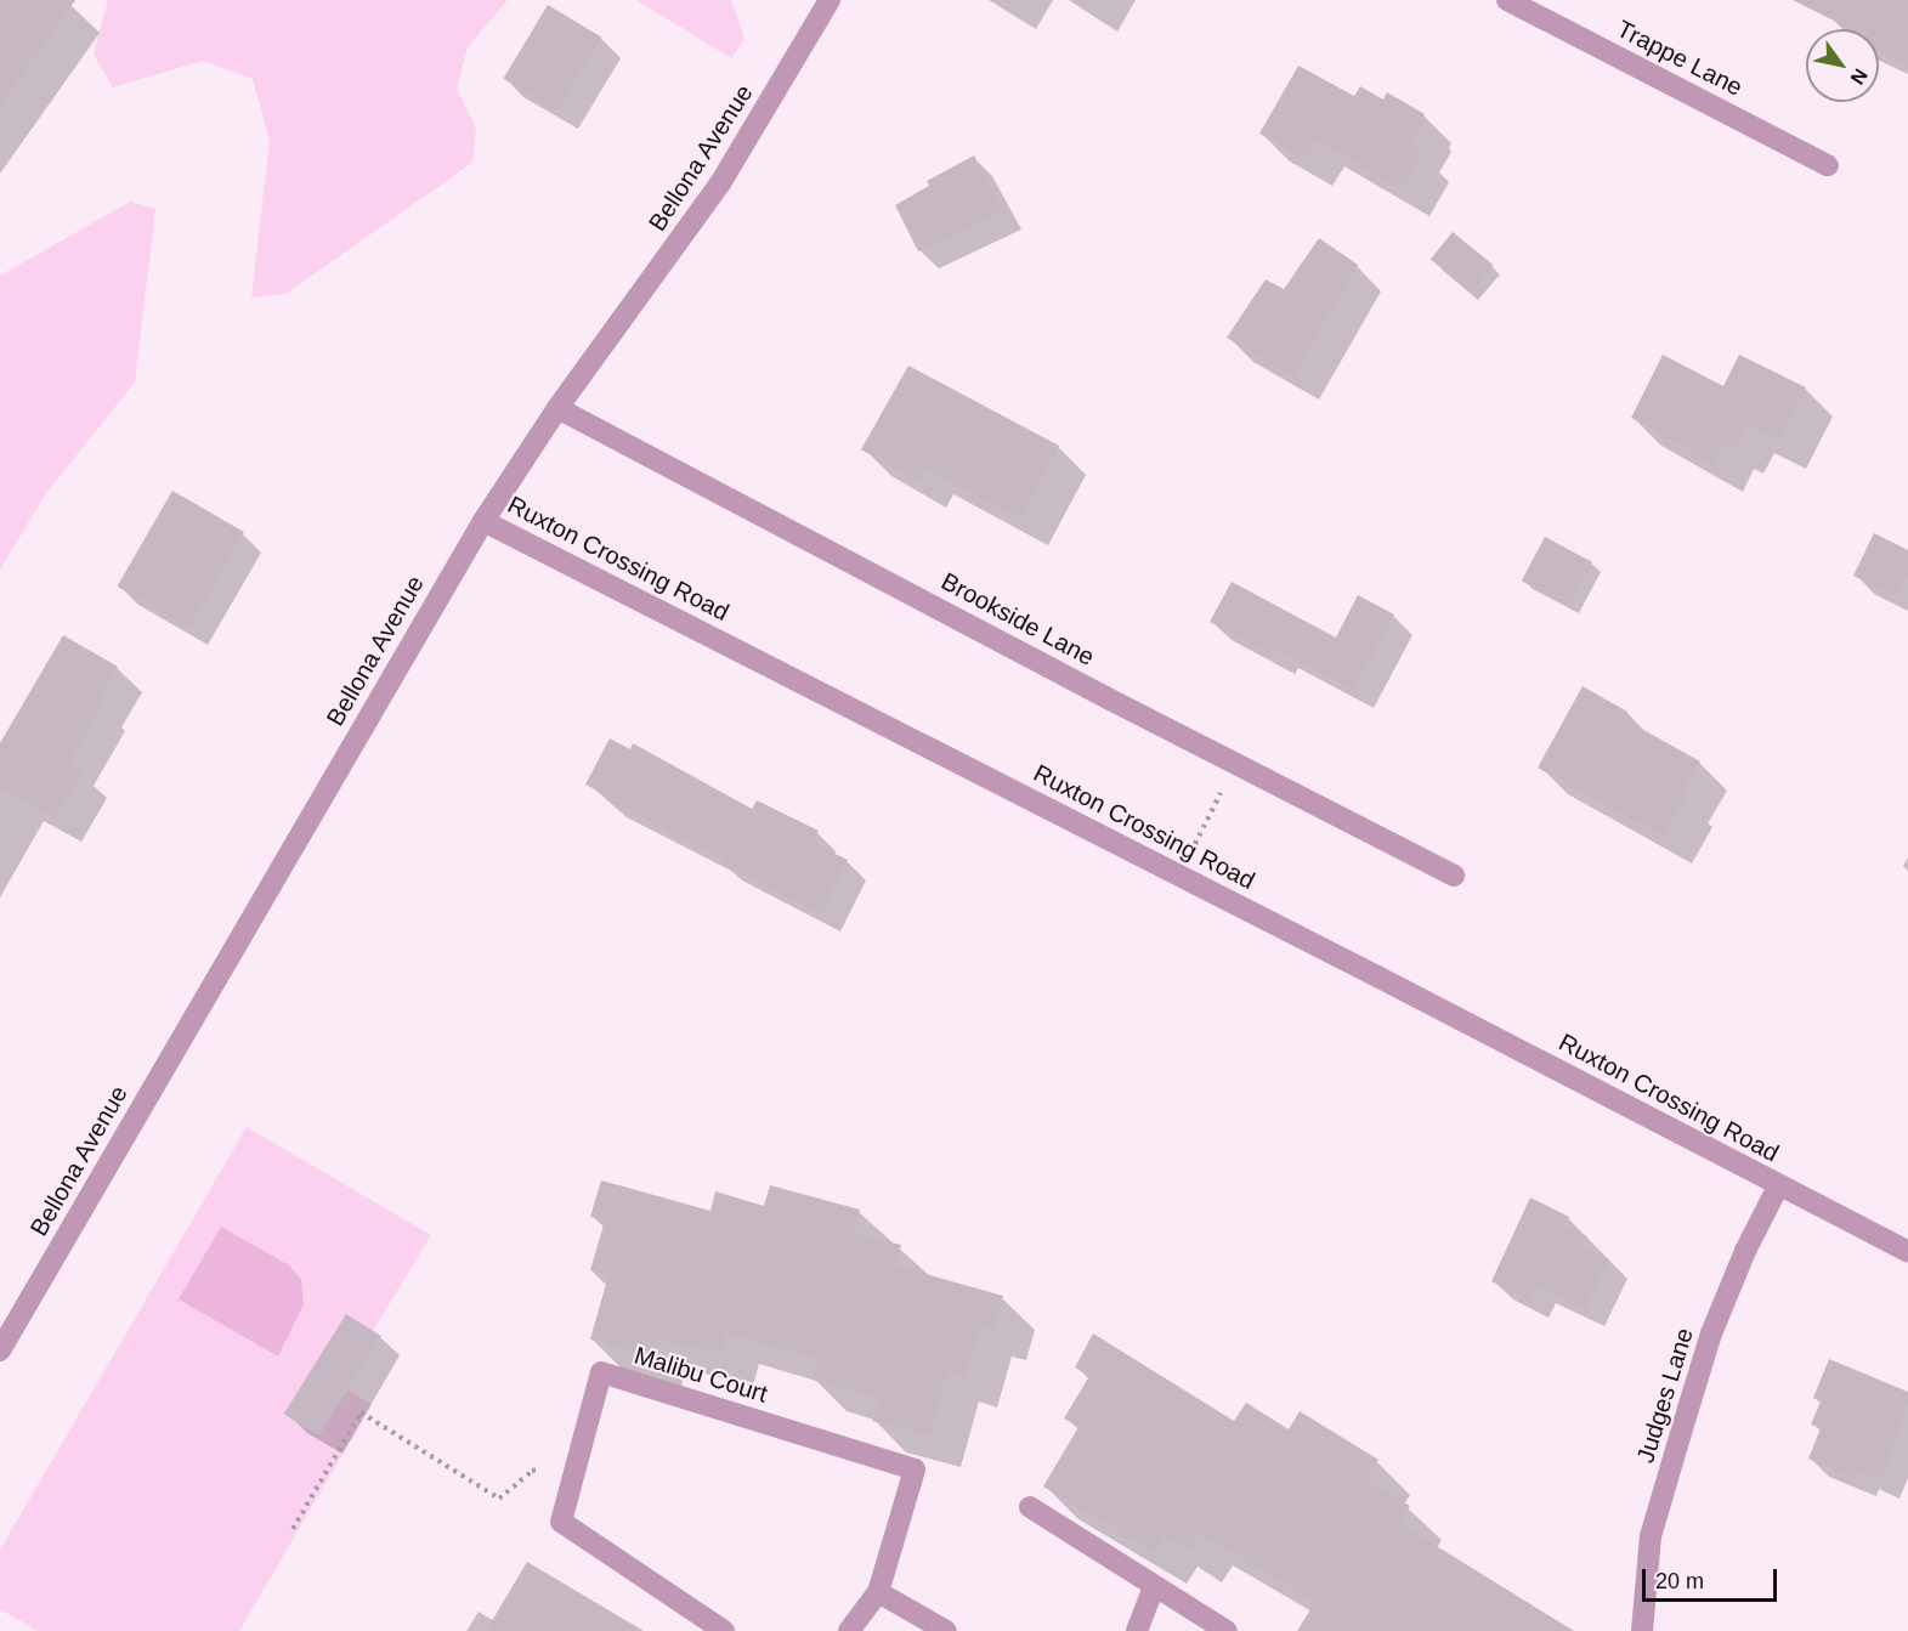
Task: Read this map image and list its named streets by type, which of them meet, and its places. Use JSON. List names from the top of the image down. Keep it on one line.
{"streets":{"street":["Trappe Lane","Bellona Avenue","Ruxton Crossing Road","Brookside Lane","Malibu Court","Judges Lane"]},"crossings":[["Bellona Avenue","Ruxton Crossing Road"],["Bellona Avenue","Brookside Lane"],["Ruxton Crossing Road","Judges Lane"]],"scale_bar":"20 m","north":"bottom right"}
